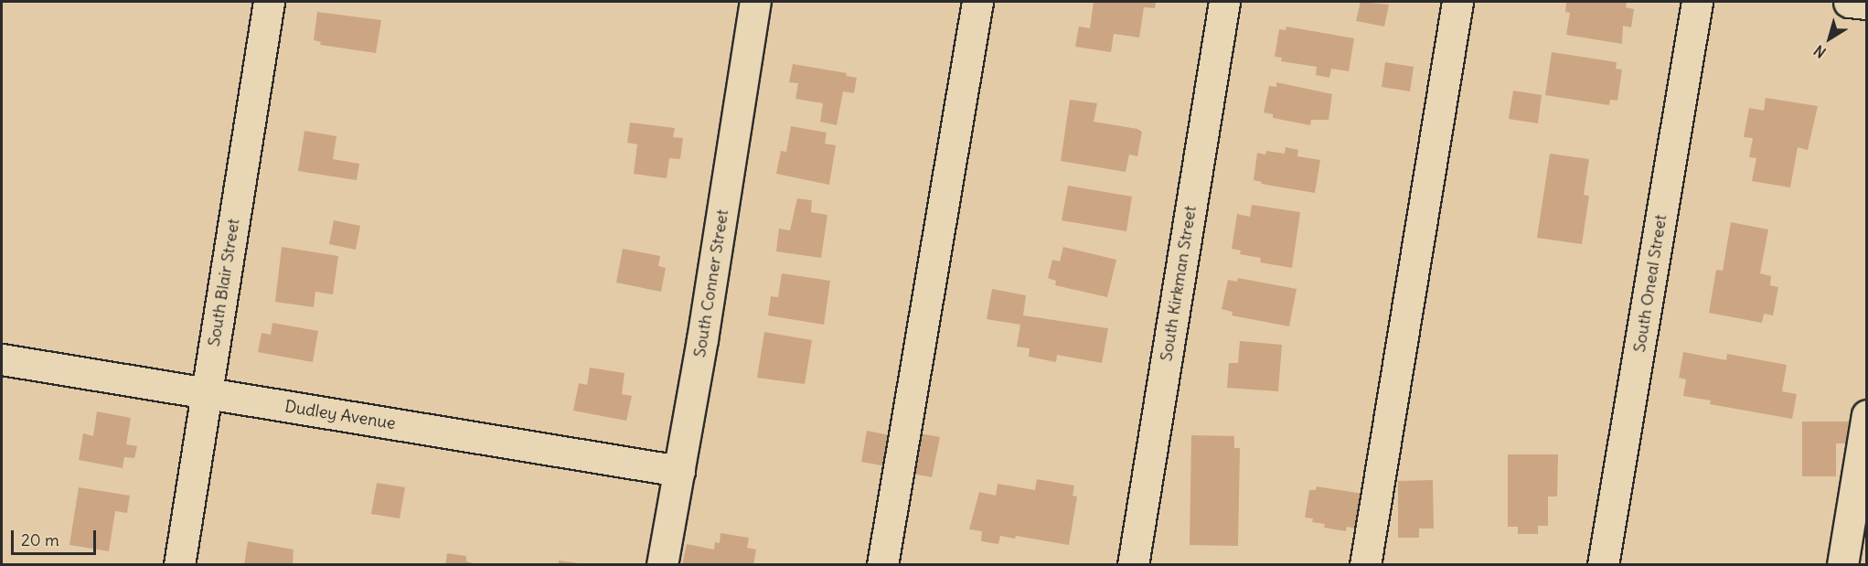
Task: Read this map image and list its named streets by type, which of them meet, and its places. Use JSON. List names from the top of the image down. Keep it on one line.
{"streets":{"street":["South Blair Street","South Conner Street","South Kirkman Street","South Oneal Street","Dudley Avenue"]},"crossings":[["South Blair Street","Dudley Avenue"],["South Conner Street","Dudley Avenue"]],"scale_bar":"20 m","north":"bottom left"}
